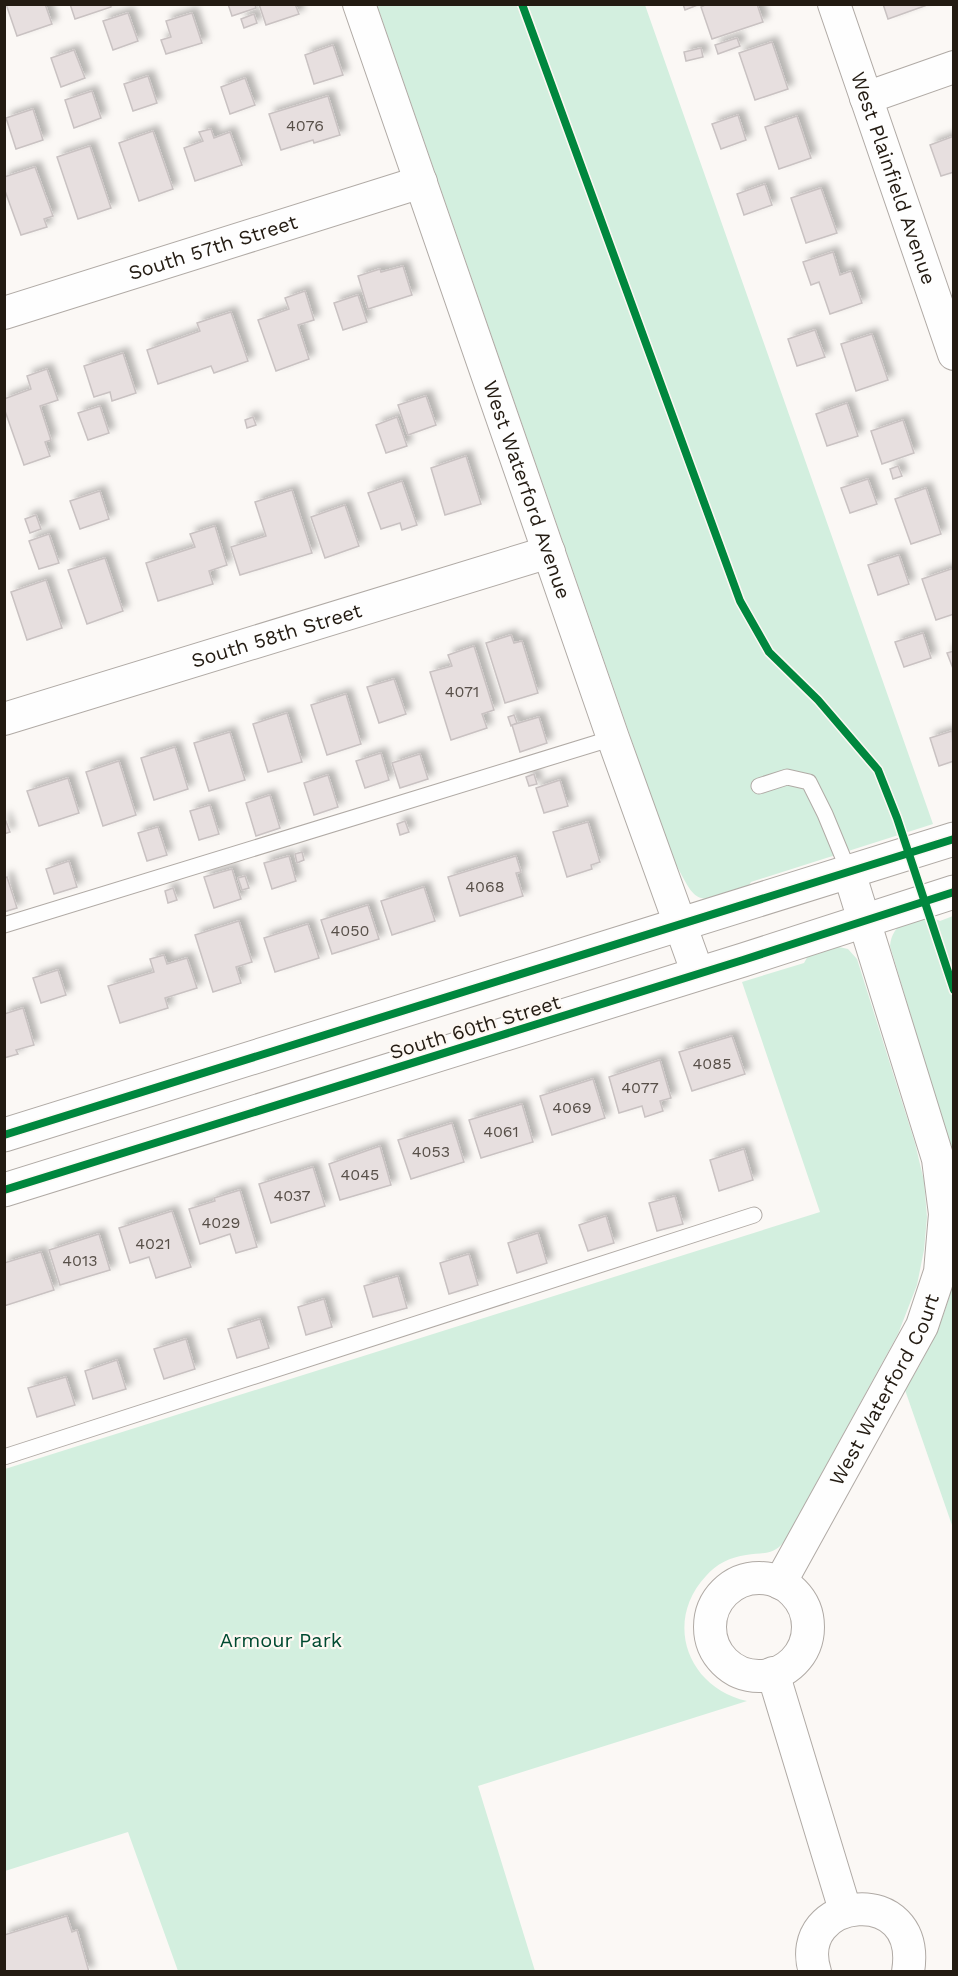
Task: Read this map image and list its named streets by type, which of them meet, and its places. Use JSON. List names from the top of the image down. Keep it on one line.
{"streets":{"main road":["South 60th Street"],"street":["West Plainfield Avenue","South 57th Street","West Waterford Avenue","South 58th Street","West Waterford Court"]},"crossings":[["South 57th Street","West Waterford Avenue"],["West Waterford Avenue","South 58th Street"],["West Waterford Avenue","South 60th Street"],["South 60th Street","West Waterford Court"]],"parks":["Armour Park"],"house_numbers":["4076","4071","4068","4050","4085","4077","4069","4061","4053","4045","4037","4029","4021","4013"]}
